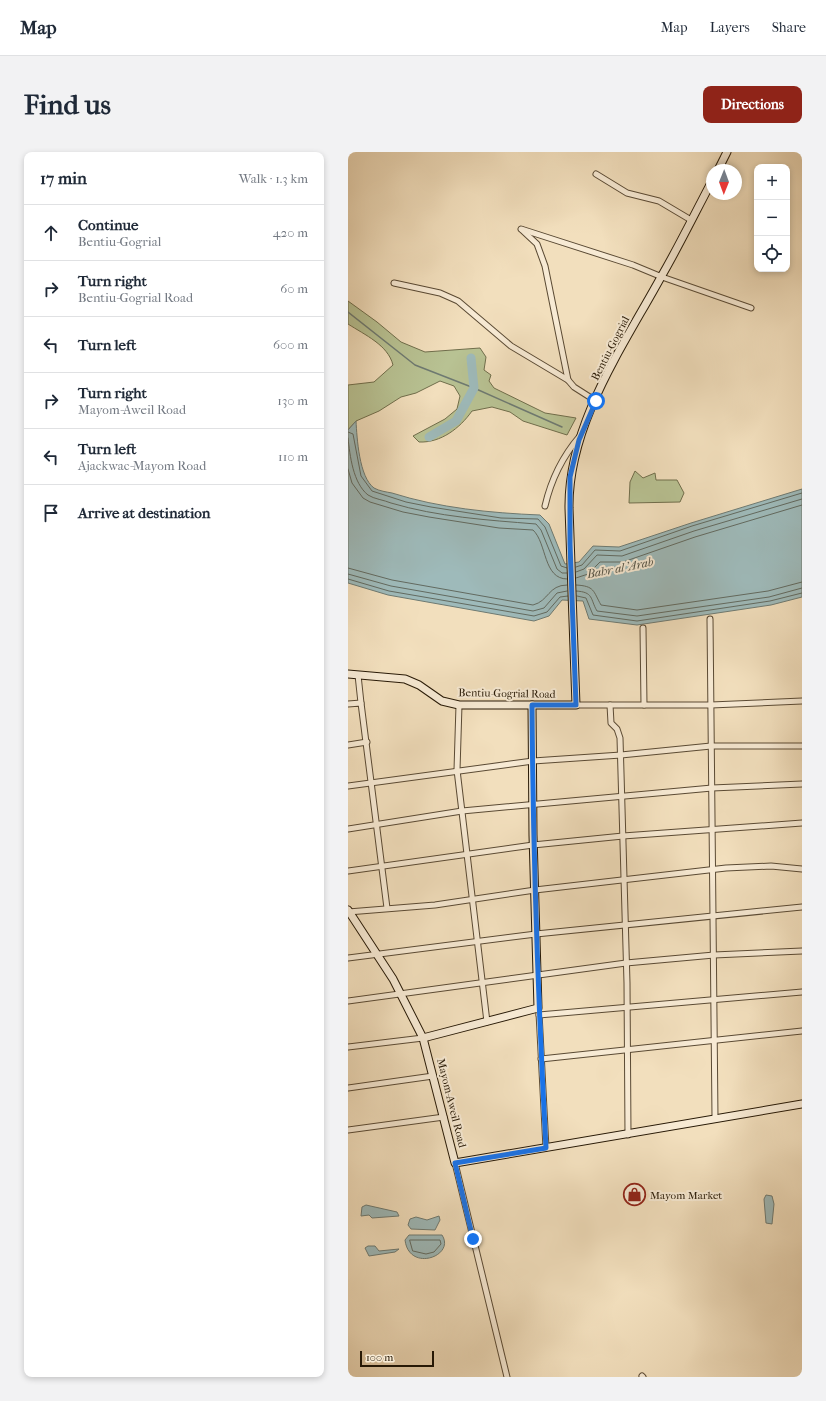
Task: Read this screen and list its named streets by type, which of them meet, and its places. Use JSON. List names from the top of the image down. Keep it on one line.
{"streets":{"main road":["Bentiu-Gogrial","Bentiu-Gogrial Road","Mayom-Aweil Road"]},"crossings":[["Bentiu-Gogrial","Bentiu-Gogrial Road"]],"water":["Bahr al 'Arab"],"places":{"shop":["Mayom Market"]},"scale_bar":"100 m","north":"bottom","page":{"header":"Map","nav":["Map","Layers","Share"],"buttons":"Directions","title":"Find us","heading":["17 min","Walk · 1.3 km"],"map_buttons":["+","−"],"list":[["Continue","Bentiu-Gogrial","420 m"],["Turn right","Bentiu-Gogrial Road","60 m"],["Turn left","600 m"],["Turn right","Mayom-Aweil Road","130 m"],["Turn left","Ajackwac-Mayom Road","110 m"],"Arrive at destination"],"scale":"100 m"}}
